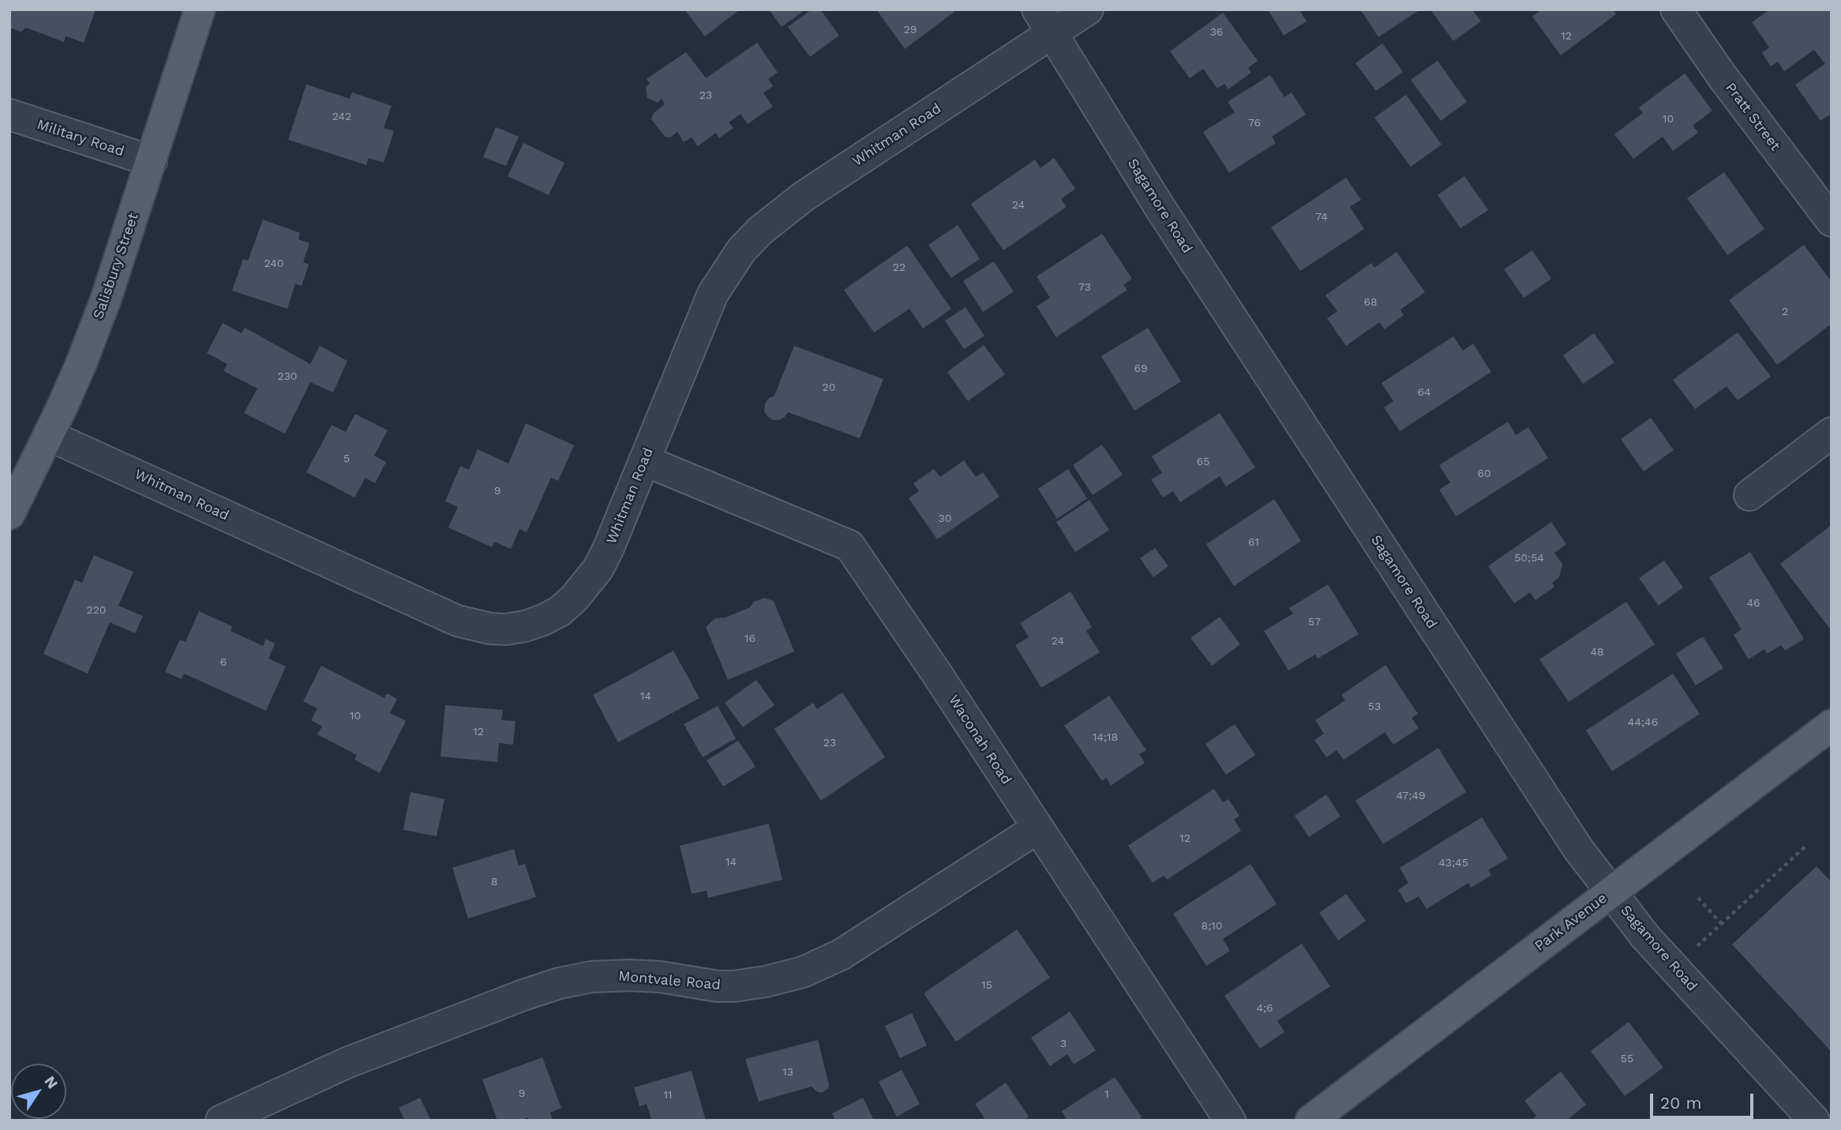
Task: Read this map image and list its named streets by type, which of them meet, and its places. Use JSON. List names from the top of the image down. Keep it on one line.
{"streets":{"main road":["Salisbury Street","Park Avenue"],"street":["Pratt Street","Whitman Road","Military Road","Sagamore Road","Waconah Road","Montvale Road"]},"crossings":[["Whitman Road","Sagamore Road"],["Whitman Road","Salisbury Street"],["Whitman Road","Waconah Road"],["Military Road","Salisbury Street"],["Sagamore Road","Park Avenue"],["Waconah Road","Montvale Road"]],"house_numbers":["29","36","12","23","242","10","76","24","74","240","22","73","68","2","69","230","20","64","5","65","60","9","30","61","50;54","46","220","57","16","24","48","6","14","53","10","44;46","12","14;18","23","47;49","12","14","43;45","8","8;10","15","4;6","3","55","13","9","1","11"],"scale_bar":"20 m","north":"top right"}
